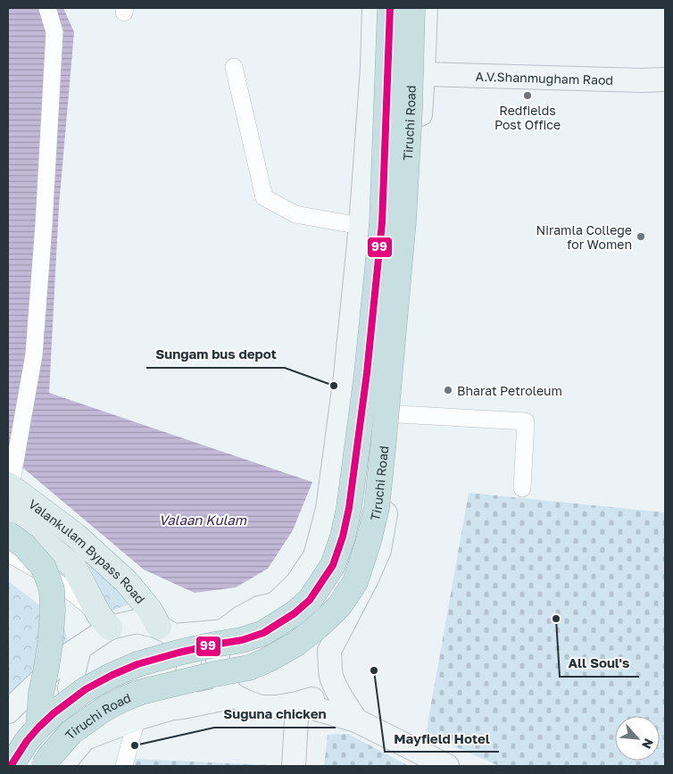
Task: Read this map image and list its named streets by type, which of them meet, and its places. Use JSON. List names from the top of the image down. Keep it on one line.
{"streets":{"highway":["Tiruchi Road"],"main road":["Valankulam Bypass Road"],"street":["A.V.Shanmugham Raod"]},"water":["Valaan Kulam"],"places":["Redfields Post Office","Niramla College for Women","Sungam bus depot","Bharat Petroleum","All Soul's","Mayfield Hotel","Suguna chicken"],"lines":["transit line 99"],"north":"bottom right"}
